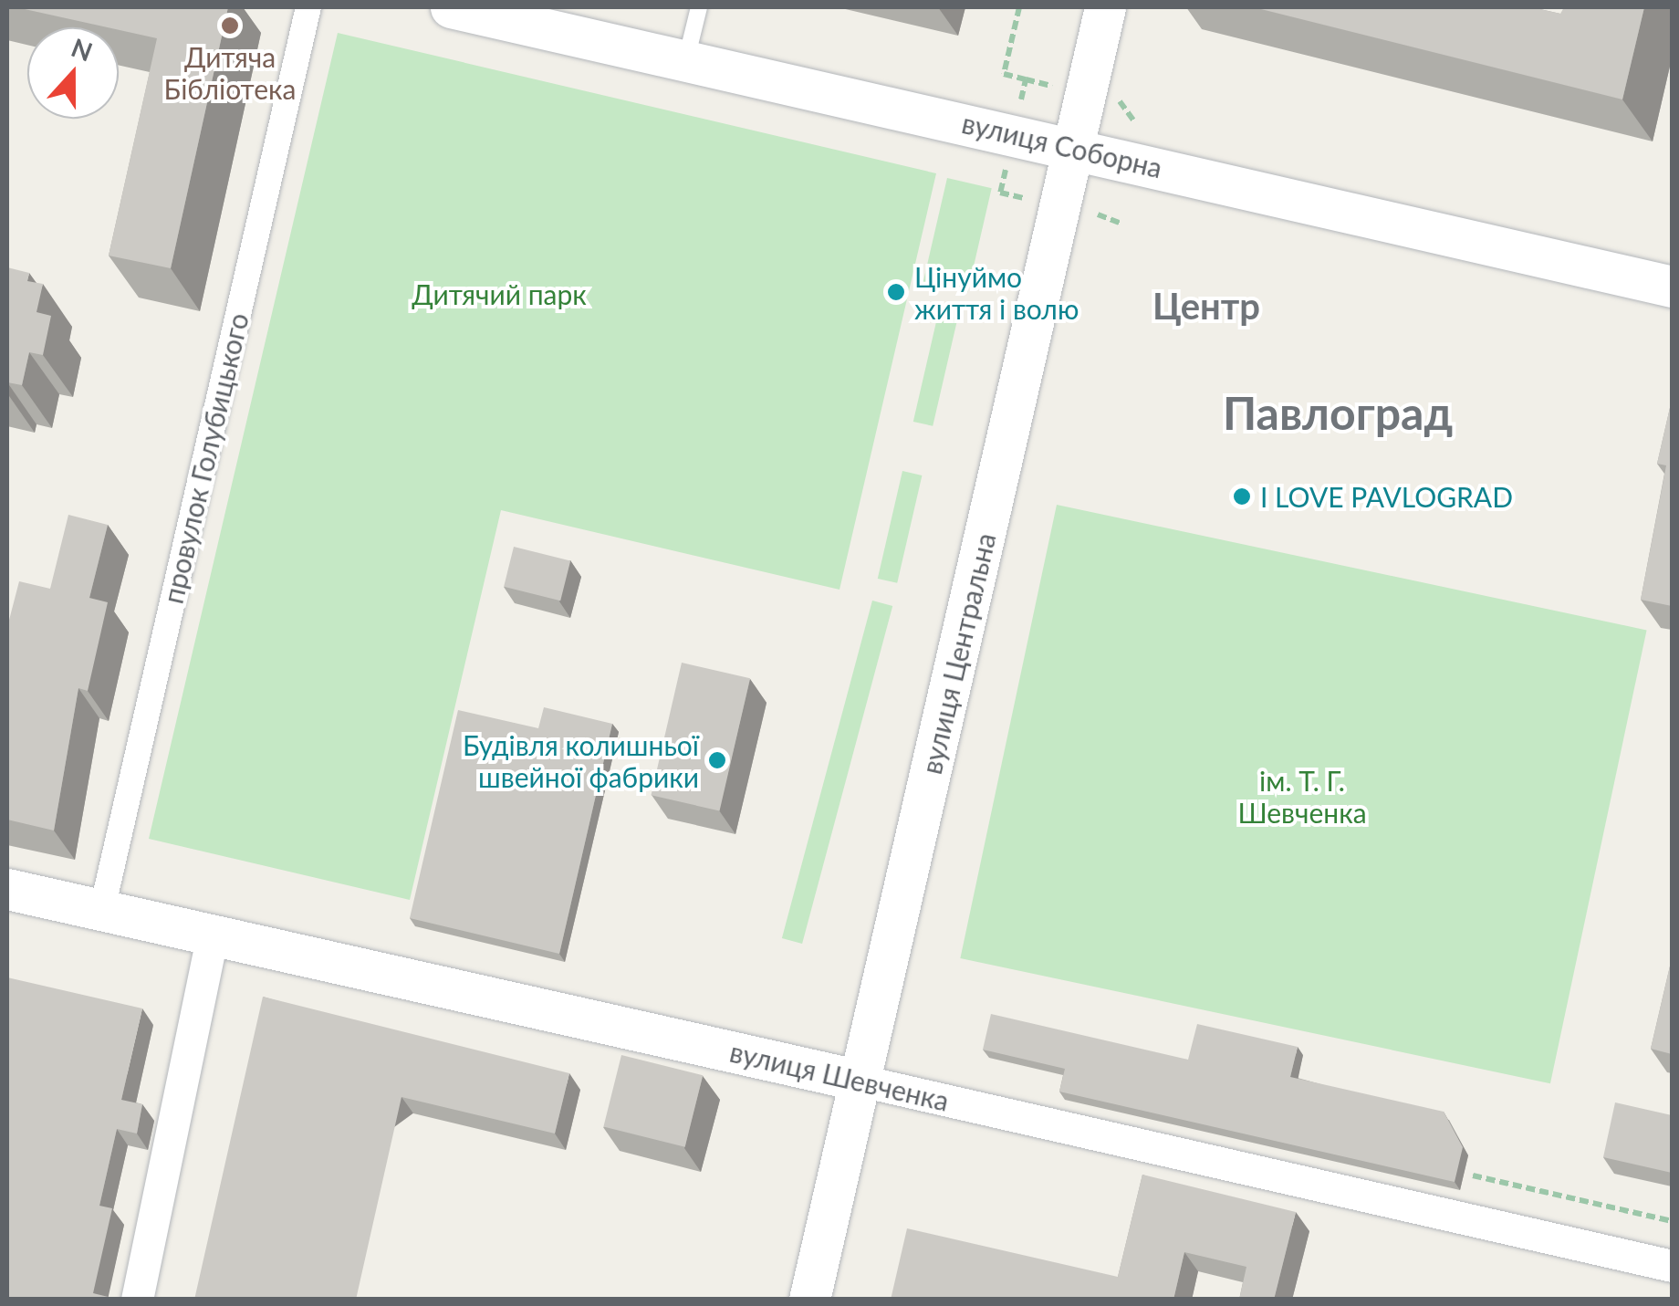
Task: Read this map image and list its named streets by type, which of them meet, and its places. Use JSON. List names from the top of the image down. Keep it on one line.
{"streets":{"street":["вулиця Соборна","провулок Голубицького","вулиця Центральна","вулиця Шевченка"]},"crossings":[["вулиця Соборна","вулиця Центральна"],["провулок Голубицького","вулиця Шевченка"],["вулиця Центральна","вулиця Шевченка"]],"districts":["Центр","Павлоград"],"parks":["Дитячий парк","ім. Т. Г. Шевченка"],"places":["Дитяча Бiблiотека","Цінуймо життя і волю","I LOVE PAVLOGRAD","Будівля колишньої швейної фабрики"],"north":"top"}
